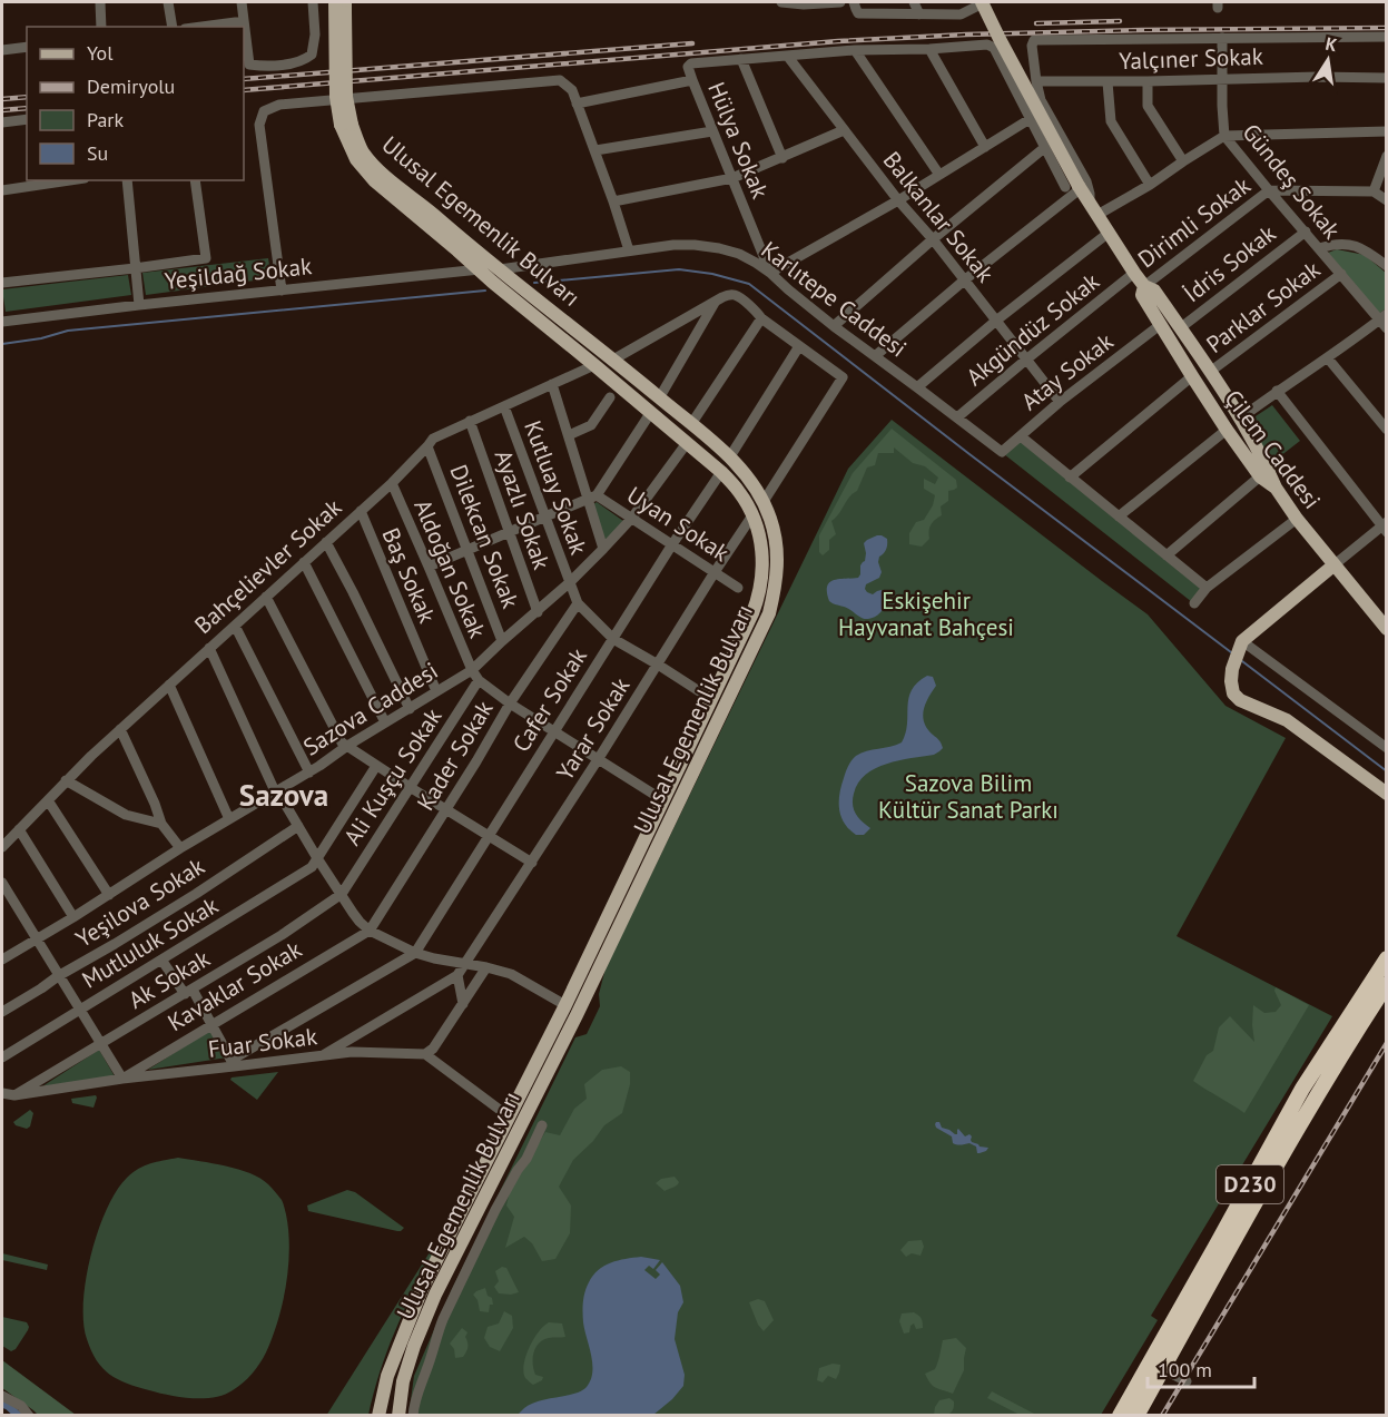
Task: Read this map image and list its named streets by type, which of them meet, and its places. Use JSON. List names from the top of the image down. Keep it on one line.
{"streets":{"highway":["D230"],"main road":["Ulusal Egemenlik Bulvarı","Çilem Caddesi"],"street":["Yalçıner Sokak","Hülya Sokak","Gündeş Sokak","Balkanlar Sokak","Dirimli Sokak","İdris Sokak","Yeşildağ Sokak","Karlıtepe Caddesi","Parklar Sokak","Akgündüz Sokak","Atay Sokak","Kutluay Sokak","Ayazlı Sokak","Uyan Sokak","Dilekcan Sokak","Bahçelievler Sokak","Aldoğan Sokak","Baş Sokak","Cafer Sokak","Sazova Caddesi","Yarar Sokak","Kader Sokak","Ali Kuşçu Sokak","Yeşilova Sokak","Mutluluk Sokak","Ak Sokak","Kavaklar Sokak","Fuar Sokak"]},"crossings":[["Yalçıner Sokak","Gündeş Sokak"],["Hülya Sokak","Balkanlar Sokak"],["Hülya Sokak","Karlıtepe Caddesi"],["Gündeş Sokak","Dirimli Sokak"],["Gündeş Sokak","İdris Sokak"],["Gündeş Sokak","Parklar Sokak"],["Balkanlar Sokak","Akgündüz Sokak"],["Balkanlar Sokak","Atay Sokak"],["Ulusal Egemenlik Bulvarı","Yeşildağ Sokak"],["Ulusal Egemenlik Bulvarı","Karlıtepe Caddesi"],["Ulusal Egemenlik Bulvarı","Bahçelievler Sokak"],["Ulusal Egemenlik Bulvarı","Aldoğan Sokak"],["Ulusal Egemenlik Bulvarı","Cafer Sokak"],["Ulusal Egemenlik Bulvarı","Sazova Caddesi"],["Ulusal Egemenlik Bulvarı","Yarar Sokak"],["Dirimli Sokak","Çilem Caddesi"],["Karlıtepe Caddesi","Akgündüz Sokak"],["Karlıtepe Caddesi","Atay Sokak"],["Atay Sokak","Çilem Caddesi"],["Kutluay Sokak","Bahçelievler Sokak"],["Kutluay Sokak","Sazova Caddesi"],["Kutluay Sokak","Kader Sokak"],["Ayazlı Sokak","Bahçelievler Sokak"],["Ayazlı Sokak","Sazova Caddesi"],["Uyan Sokak","Cafer Sokak"],["Uyan Sokak","Sazova Caddesi"],["Uyan Sokak","Yarar Sokak"],["Dilekcan Sokak","Bahçelievler Sokak"],["Dilekcan Sokak","Sazova Caddesi"],["Bahçelievler Sokak","Aldoğan Sokak"],["Bahçelievler Sokak","Baş Sokak"],["Aldoğan Sokak","Cafer Sokak"],["Aldoğan Sokak","Sazova Caddesi"],["Aldoğan Sokak","Yarar Sokak"],["Aldoğan Sokak","Kader Sokak"],["Aldoğan Sokak","Ali Kuşçu Sokak"],["Baş Sokak","Sazova Caddesi"],["Kader Sokak","Kavaklar Sokak"],["Ali Kuşçu Sokak","Ak Sokak"],["Ak Sokak","Fuar Sokak"],["Kavaklar Sokak","Fuar Sokak"]],"districts":["Sazova"],"parks":["Eskişehir Hayvanat Bahçesi","Sazova Bilim Kültür Sanat Parkı"],"legend":["Yol","Demiryolu","Park","Su"],"scale_bar":"100 m","north":"top"}
